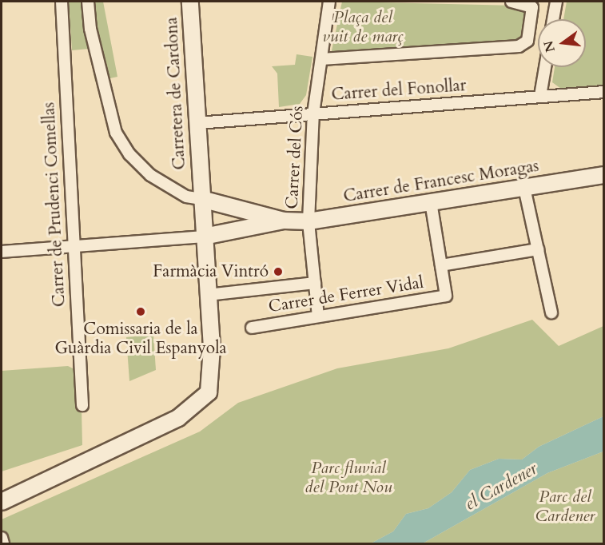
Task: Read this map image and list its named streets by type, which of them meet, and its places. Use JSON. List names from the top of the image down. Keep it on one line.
{"streets":{"main road":["Carretera de Cardona","Carrer de Francesc Moragas"],"street":["Carrer del Fonollar","Carrer del Cós","Carrer de Prudenci Comellas","Carrer de Ferrer Vidal"]},"crossings":[["Carrer del Fonollar","Carretera de Cardona"],["Carrer del Fonollar","Carrer del Cós"],["Carretera de Cardona","Carrer de Francesc Moragas"],["Carretera de Cardona","Carrer de Ferrer Vidal"],["Carrer del Cós","Carrer de Francesc Moragas"],["Carrer del Cós","Carrer de Ferrer Vidal"]],"water":["el Cardener"],"parks":["Plaça del vuit de març","Parc fluvial del Pont Nou","Parc del Cardener"],"places":["Farmàcia Vintró","Comissaria de la Guàrdia Civil Espanyola"],"north":"left"}
